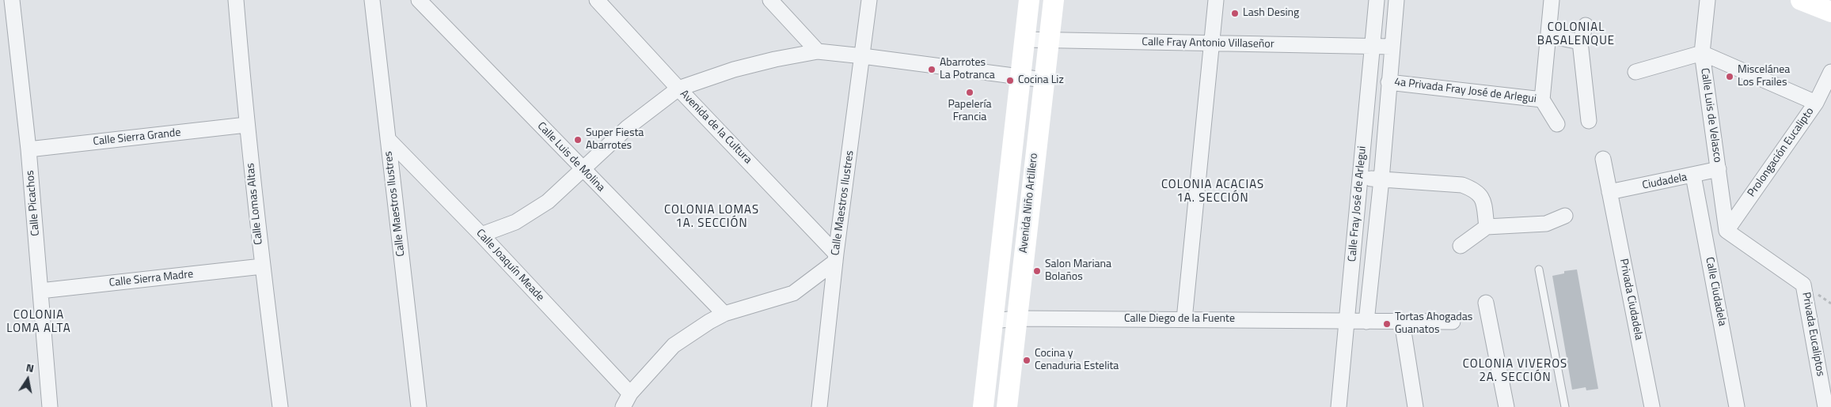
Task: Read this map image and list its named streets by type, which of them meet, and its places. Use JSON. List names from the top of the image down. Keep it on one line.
{"streets":{"main road":["Avenida Niño Artillero"],"street":["Calle Fray Antonio Villaseñor","4a Privada Fray José de Arlegui","Calle Luis de Velasco","Avenida de la Cultura","Calle Sierra Grande","Prolongación Eucalipto","Calle Luis de Molina","Ciudadela","Calle Picachos","Calle Maestros Ilustres","Calle Lomas Altas","Calle Fray José de Arlegui","Calle Joaquín Meade","Calle Sierra Madre","Calle Ciudadela","Privada Ciudadela","Calle Diego de la Fuente","Privada Eucaliptos"]},"crossings":[["Calle Fray Antonio Villaseñor","Avenida Niño Artillero"],["Calle Fray Antonio Villaseñor","Calle Fray José de Arlegui"],["4a Privada Fray José de Arlegui","Calle Fray José de Arlegui"],["Calle Luis de Velasco","Prolongación Eucalipto"],["Calle Luis de Velasco","Ciudadela"],["Calle Luis de Velasco","Privada Eucaliptos"],["Avenida de la Cultura","Calle Maestros Ilustres"],["Calle Sierra Grande","Calle Picachos"],["Calle Sierra Grande","Calle Lomas Altas"],["Prolongación Eucalipto","Privada Eucaliptos"],["Ciudadela","Calle Ciudadela"],["Ciudadela","Privada Ciudadela"],["Calle Picachos","Calle Sierra Madre"],["Calle Maestros Ilustres","Calle Joaquín Meade"],["Avenida Niño Artillero","Calle Diego de la Fuente"],["Calle Lomas Altas","Calle Sierra Madre"],["Calle Fray José de Arlegui","Calle Diego de la Fuente"]],"districts":["COLONIAL BASALENQUE","COLONIA ACACIAS 1A. SECCIÓN","COLONIA LOMAS 1A. SECCIÓN","COLONIA LOMA ALTA","COLONIA VIVEROS 2A. SECCIÓN"],"places":["Lash Desing","Abarrotes La Potranca","Miscelánea Los Frailes","Cocina Liz","Papelería Francia","Super Fiesta Abarrotes","Salon Mariana Bolaños","Tortas Ahogadas Guanatos","Cocina y Cenaduria Estelita"],"north":"top"}
